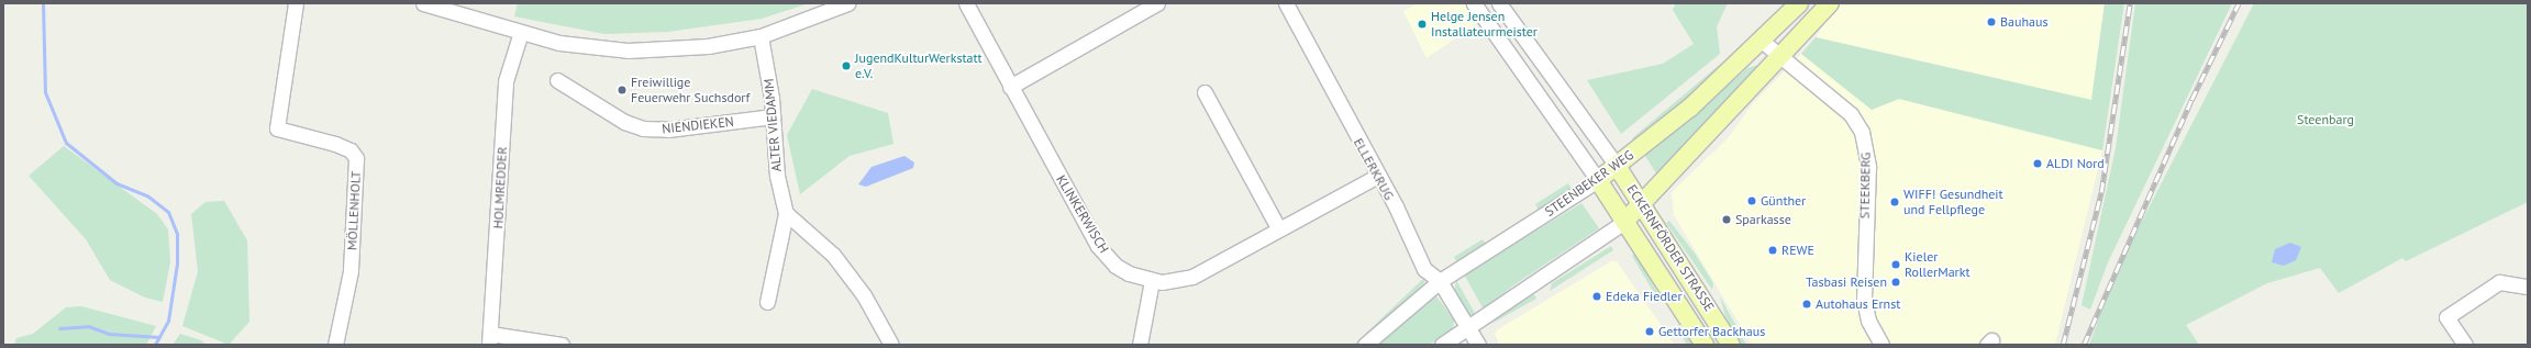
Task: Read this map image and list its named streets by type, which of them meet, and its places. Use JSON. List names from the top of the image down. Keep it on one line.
{"streets":{"main road":["STEENBEKER WEG","ECKERNFÖRDER STRASSE"],"street":["NIENDIEKEN","ALTER VIEDAMM","ELLERKRUG","STEEKBERG","HOLMREDDER","MÖLLENHOLT","KLINKERWISCH"]},"crossings":[["NIENDIEKEN","ALTER VIEDAMM"],["ELLERKRUG","STEENBEKER WEG"],["ELLERKRUG","KLINKERWISCH"],["STEENBEKER WEG","STEEKBERG"],["STEENBEKER WEG","ECKERNFÖRDER STRASSE"]],"parks":["Steenbarg"],"places":["Bauhaus","Helge Jensen Installateurmeister","JugendKulturWerkstatt e.V.","Freiwillige Feuerwehr Suchsdorf","ALDI Nord","Günther","WIFF! Gesundheit und Fellpflege","Sparkasse","REWE","Kieler RollerMarkt","Tasbasi Reisen","Edeka Fiedler","Autohaus Ernst","Gettorfer Backhaus"]}
